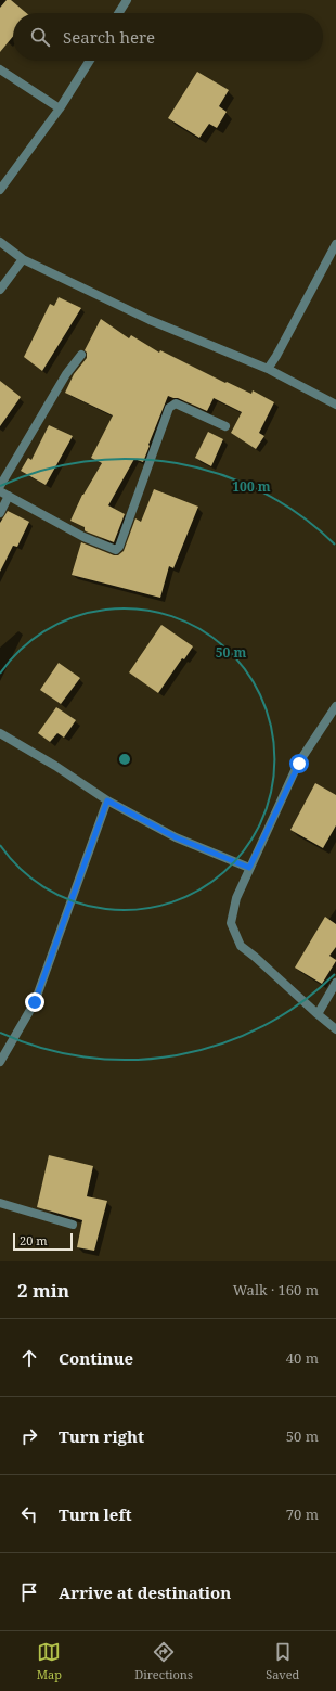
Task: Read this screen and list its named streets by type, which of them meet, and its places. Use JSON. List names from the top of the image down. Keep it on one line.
{"scale_bar":"20 m","page":{"search":"Search here","scale":"20 m","heading":["2 min","Walk · 160 m"],"list":[["Continue","40 m"],["Turn right","50 m"],["Turn left","70 m"],"Arrive at destination"],"nav":["Map","Directions","Saved"]},"rings":["100 m","50 m"]}
